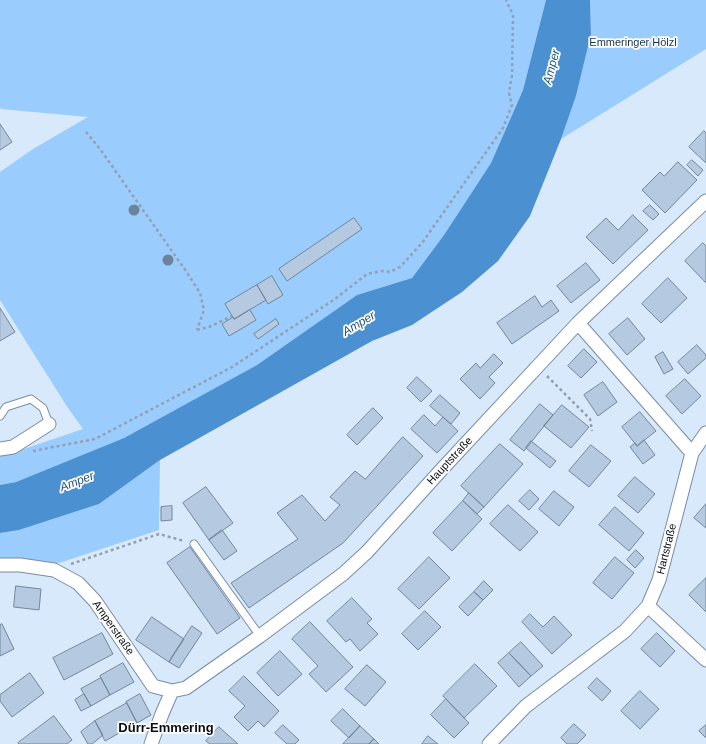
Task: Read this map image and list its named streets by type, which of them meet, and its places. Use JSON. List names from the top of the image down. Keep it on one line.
{"streets":{"street":["Hauptstraße","Hartstraße","Amperstraße"]},"crossings":[["Hauptstraße","Amperstraße"]],"districts":["Dürr-Emmering"],"water":["Amper"],"parks":["Emmeringer Hölzl"]}
